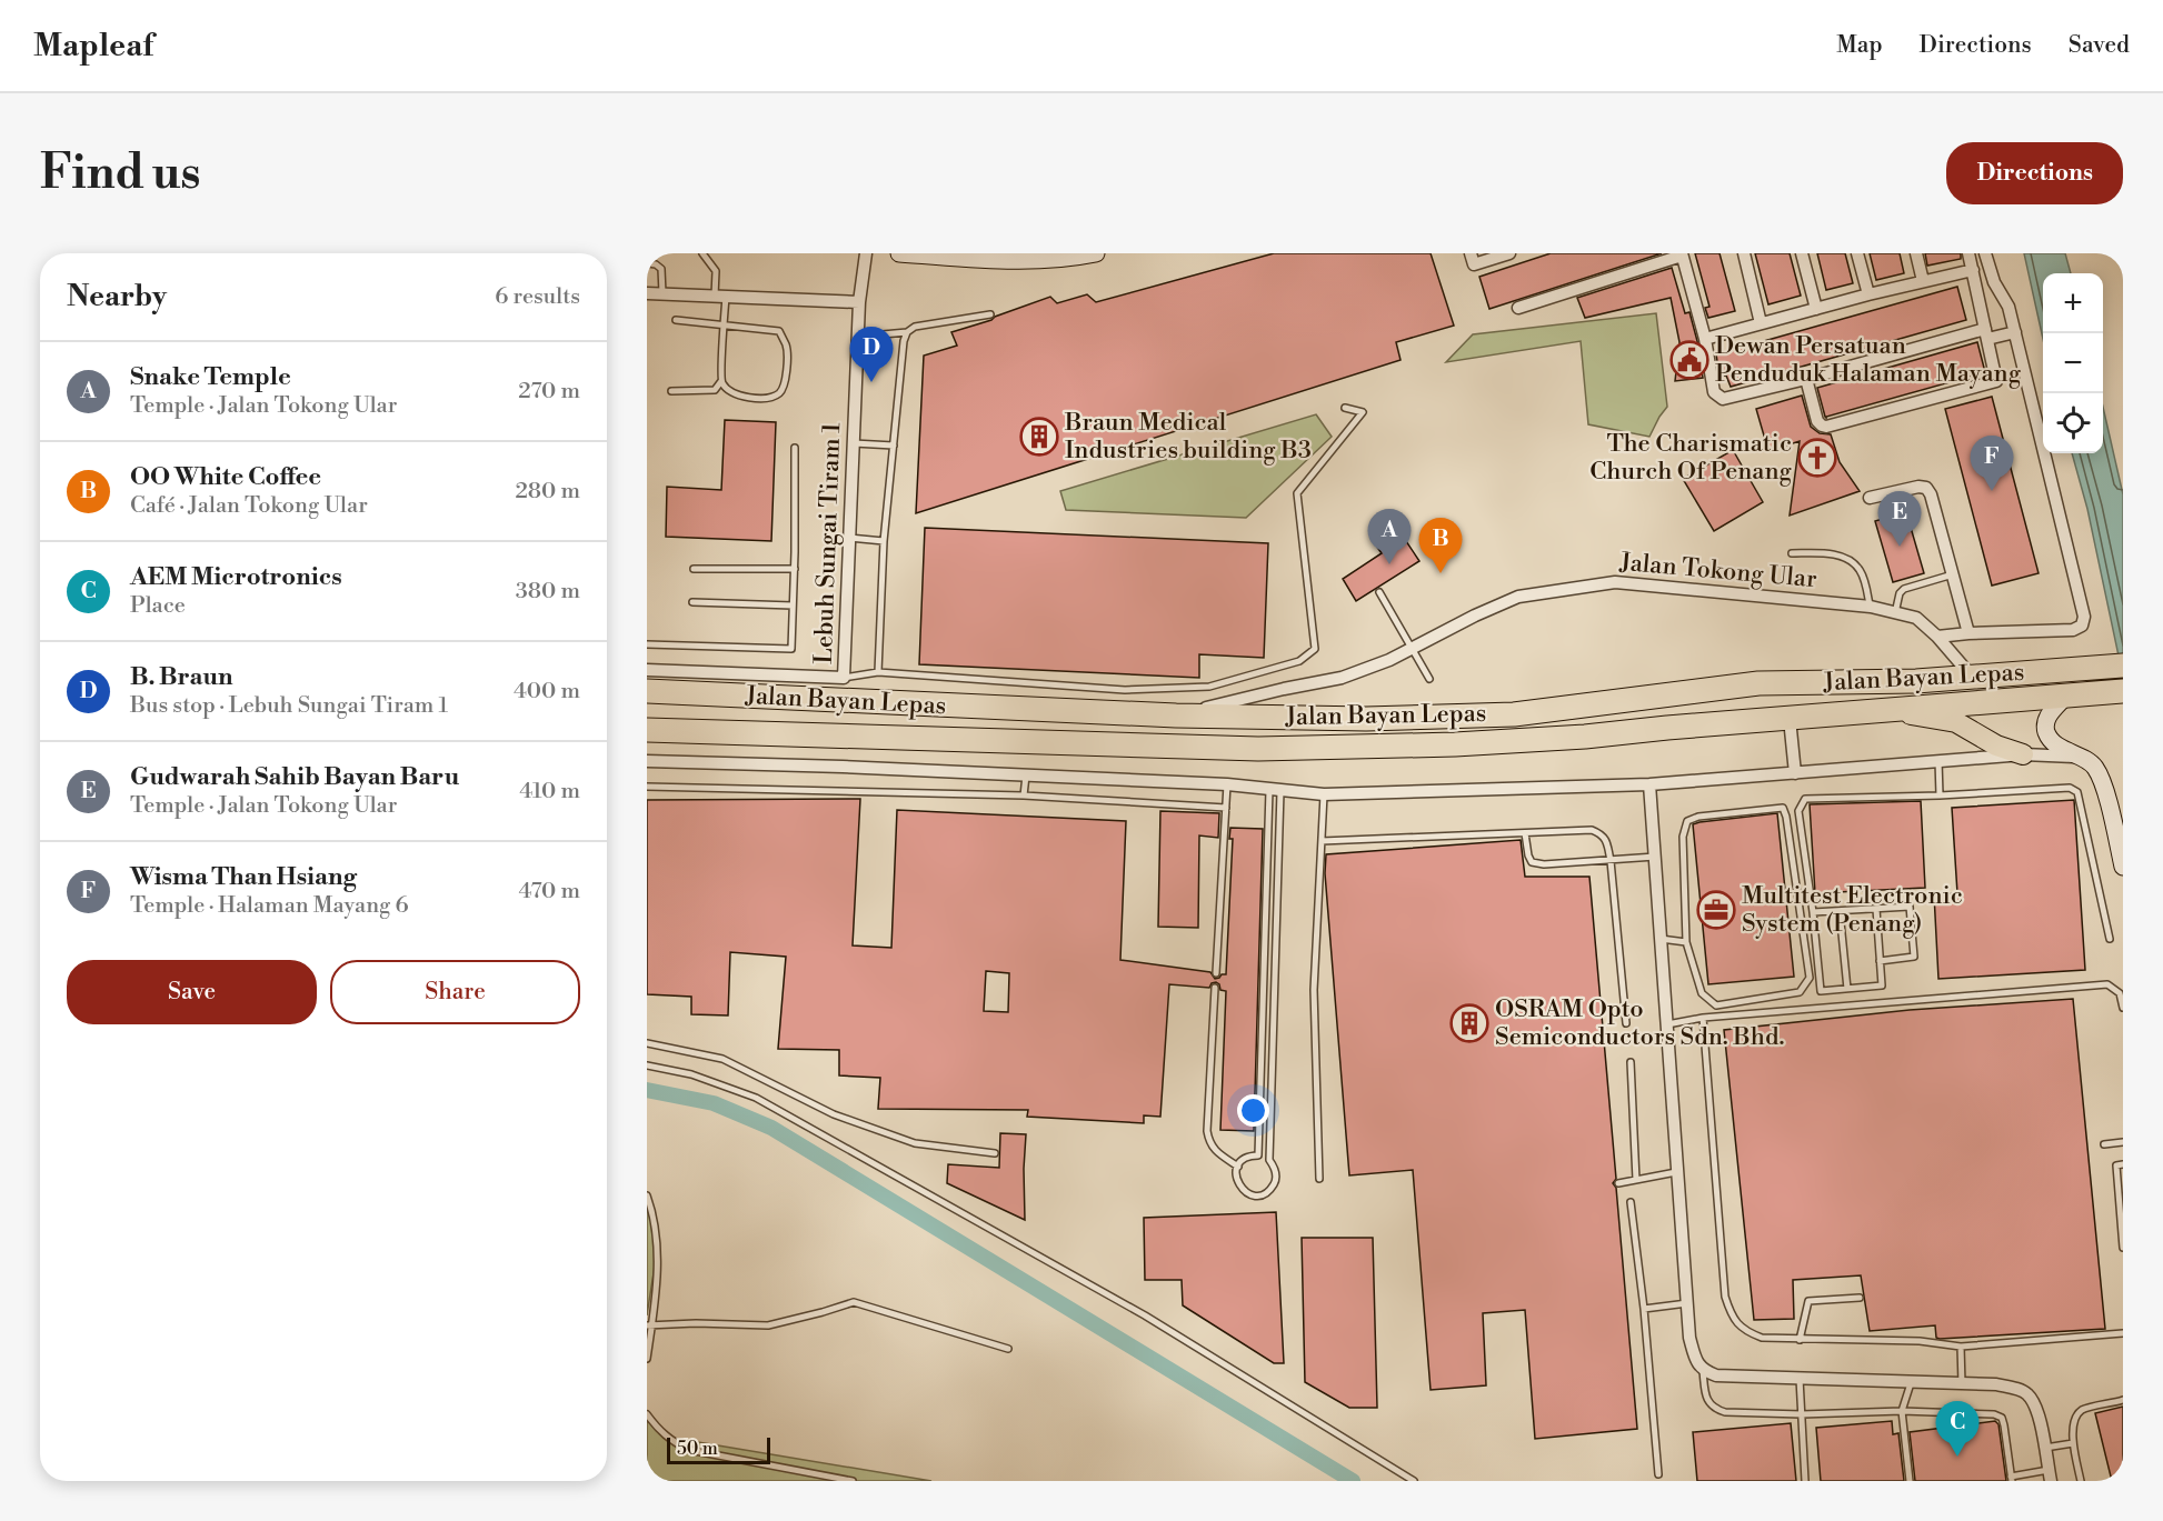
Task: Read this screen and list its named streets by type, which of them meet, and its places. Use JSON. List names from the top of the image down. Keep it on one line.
{"streets":{"highway":["Jalan Bayan Lepas"],"street":["Lebuh Sungai Tiram 1","Jalan Tokong Ular"]},"crossings":[["Jalan Tokong Ular","Jalan Bayan Lepas"]],"places":{"public building":["Dewan Persatuan Penduduk Halaman Mayang"],"building":["Braun Medical Industries building B3","OSRAM Opto Semiconductors Sdn. Bhd."],"church":["The Charismatic Church Of Penang"],"office":["Multitest Electronic System (Penang)"]},"scale_bar":"50 m","page":{"header":"Mapleaf","nav":["Map","Directions","Saved"],"buttons":["Directions",["Save","Share"]],"title":"Find us","heading":["Nearby","6 results"],"map_buttons":["+","−"],"pins":["D","F","E","A","B","C"],"list":[{"mark":"A","name":"Snake Temple","note":"Temple · Jalan Tokong Ular","value":"270 m"},{"mark":"B","name":"OO White Coffee","note":"Café · Jalan Tokong Ular","value":"280 m"},{"mark":"C","name":"AEM Microtronics","note":"Place","value":"380 m"},{"mark":"D","name":"B. Braun","note":"Bus stop · Lebuh Sungai Tiram 1","value":"400 m"},{"mark":"E","name":"Gudwarah Sahib Bayan Baru","note":"Temple · Jalan Tokong Ular","value":"410 m"},{"mark":"F","name":"Wisma Than Hsiang","note":"Temple · Halaman Mayang 6","value":"470 m"}],"scale":"50 m"}}
